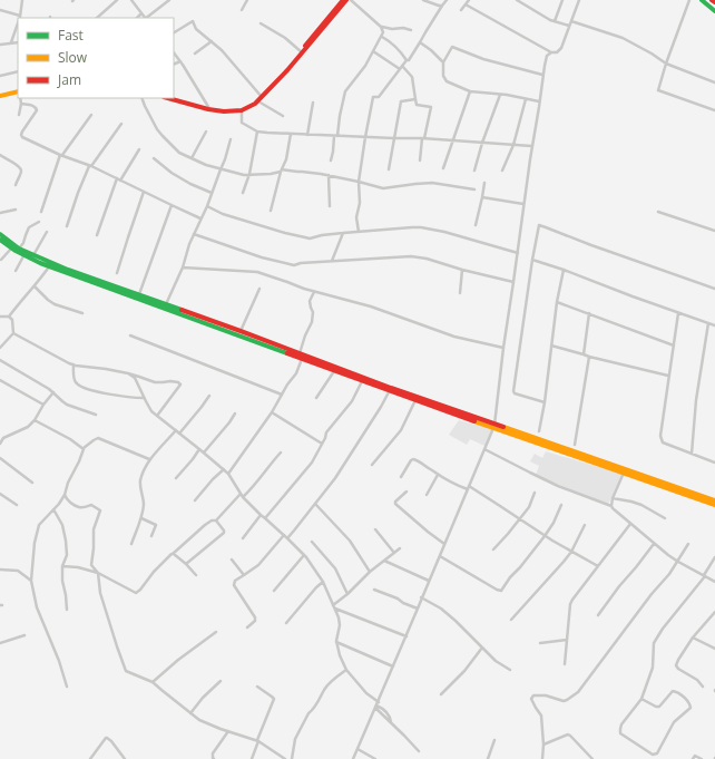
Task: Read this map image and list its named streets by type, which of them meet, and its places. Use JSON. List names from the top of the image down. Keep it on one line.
{"legend":["Fast","Slow","Jam"]}
